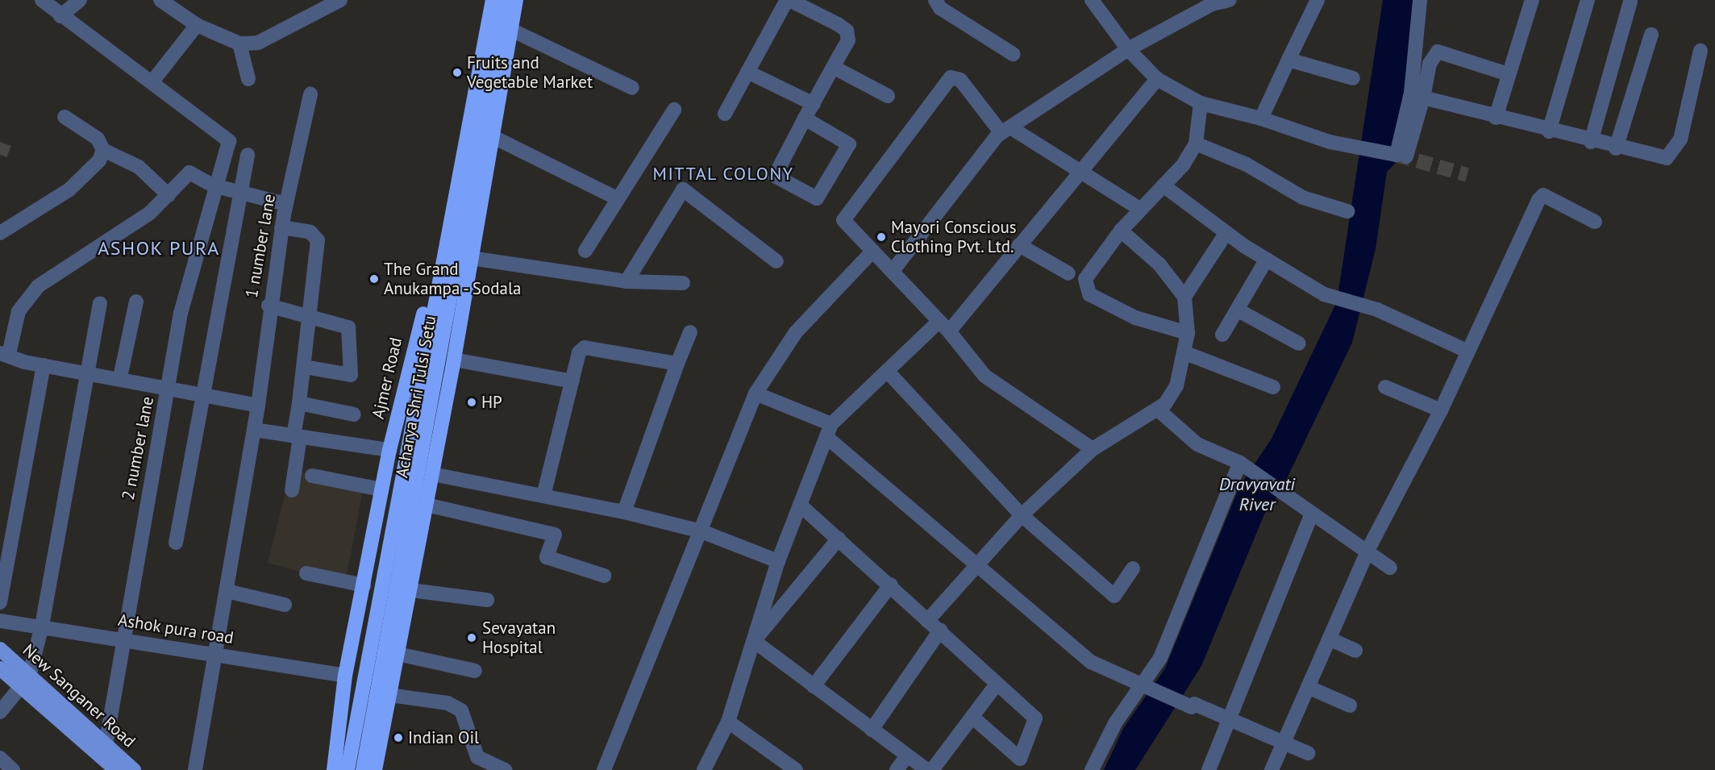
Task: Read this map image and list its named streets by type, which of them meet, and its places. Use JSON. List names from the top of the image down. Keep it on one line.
{"streets":{"highway":["Ajmer Road","Acharya Shri Tulsi Setu"],"main road":["New Sanganer Road"],"street":["1 number lane","2 number lane","Ashok pura road"]},"crossings":[["Ajmer Road","Acharya Shri Tulsi Setu"],["Ajmer Road","Ashok pura road"],["2 number lane","Ashok pura road"],["2 number lane","New Sanganer Road"]],"districts":["MITTAL COLONY","ASHOK PURA"],"water":["Dravyavati River"],"places":["Fruits and Vegetable Market","Mayori Conscious Clothing Pvt. Ltd.","The Grand Anukampa - Sodala","HP","Sevayatan Hospital","Indian Oil"]}
